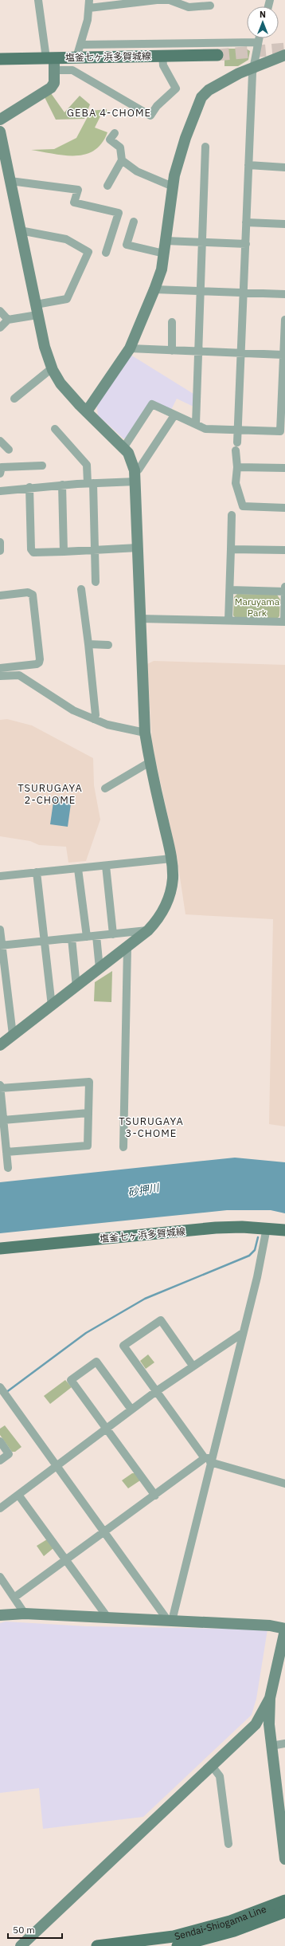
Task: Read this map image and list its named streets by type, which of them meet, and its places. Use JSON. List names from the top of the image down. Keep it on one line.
{"streets":{"main road":["塩釜七ヶ浜多賀城線","Sendai-Shiogama Line"]},"districts":["GEBA 4-CHOME","TSURUGAYA 2-CHOME","TSURUGAYA 3-CHOME"],"water":["砂押川"],"parks":["Maruyama Park"],"scale_bar":"50 m","north":"top"}
